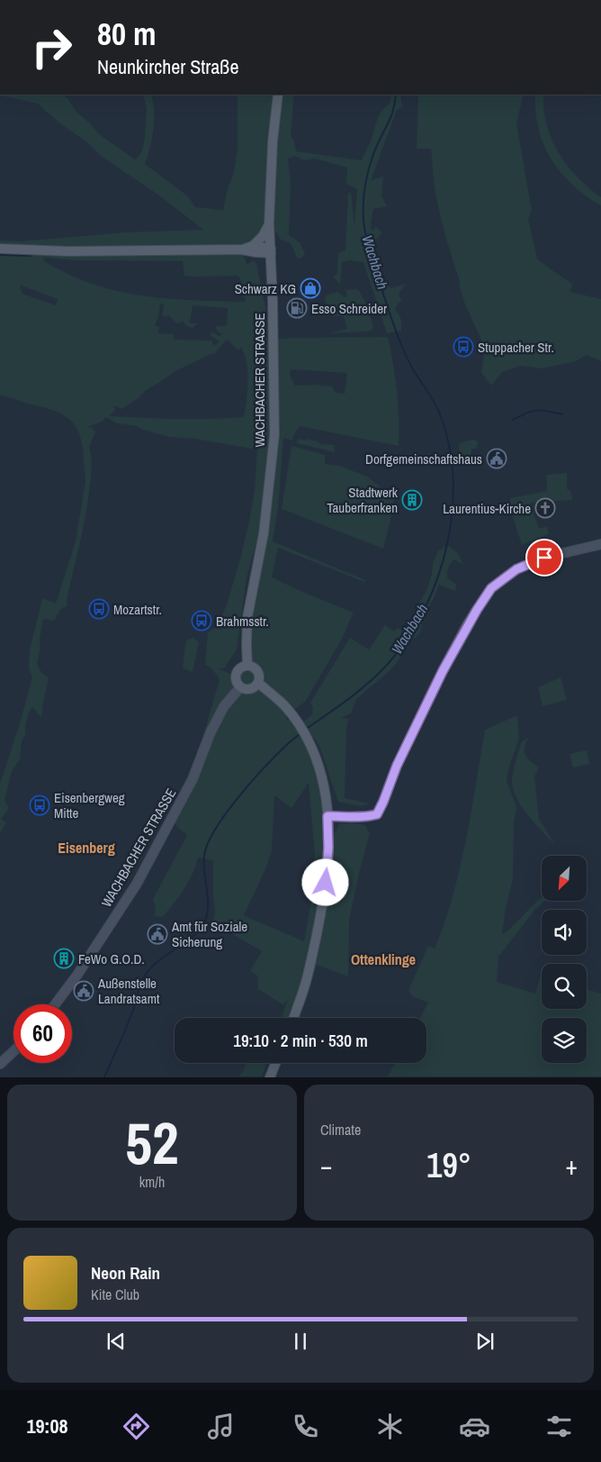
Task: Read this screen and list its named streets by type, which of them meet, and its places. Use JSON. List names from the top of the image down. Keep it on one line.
{"streets":{"main road":["WACHBACHER STRASSE"]},"districts":["Eisenberg","Ottenklinge"],"water":["Wachbach"],"places":{"shop":["Schwarz KG"],"fuel station":["Esso Schreider"],"bus stop":["Stuppacher Str.","Mozartstr.","Brahmsstr.","Eisenbergweg Mitte"],"public building":["Dorfgemeinschaftshaus","Amt für Soziale Sicherung","Außenstelle Landratsamt"],"building":["Stadtwerk Tauberfranken","FeWo G.O.D."],"church":["Laurentius-Kirche"]},"north":"bottom left","page":{"turn":["80 m","Neunkircher Straße"],"limit":"60","trip":"19:10 · 2 min · 530 m","tile":[["52","km/h"],"Climate"],"heat":["−","19°","+"],"song":["Neon Rain","Kite Club"],"tabs":"19:08"}}
